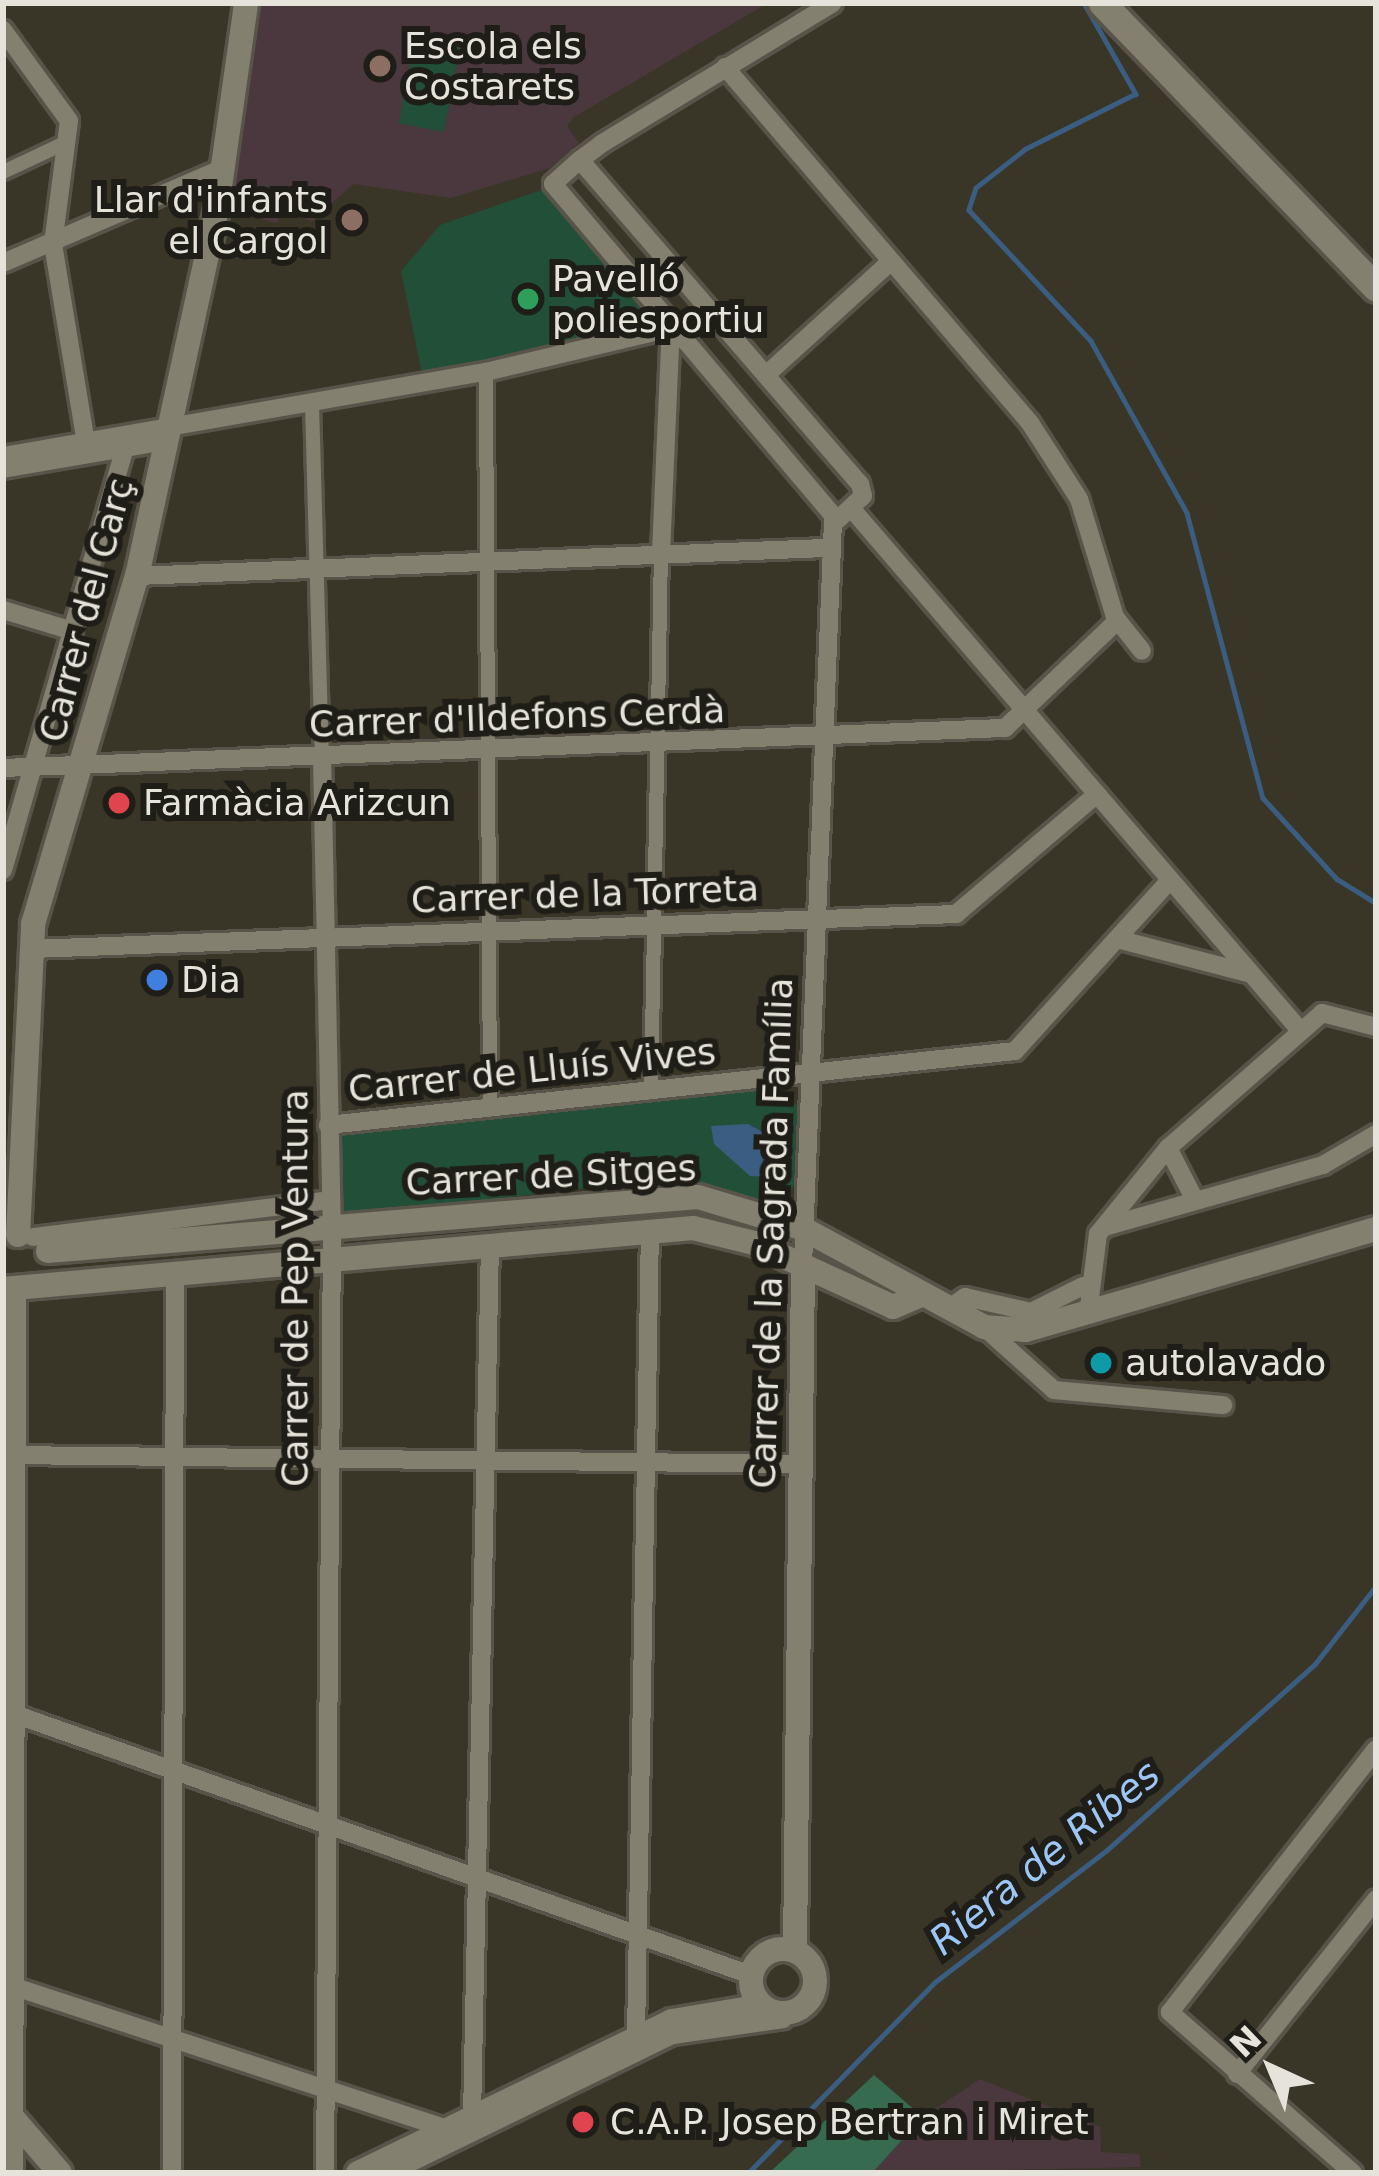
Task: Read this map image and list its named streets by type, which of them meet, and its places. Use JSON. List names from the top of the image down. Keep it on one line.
{"streets":{"street":["Carrer del Carç","Carrer d'Ildefons Cerdà","Carrer de la Torreta","Carrer de Lluís Vives","Carrer de Sitges","Carrer de la Sagrada Família","Carrer de Pep Ventura"]},"crossings":[["Carrer del Carç","Carrer d'Ildefons Cerdà"],["Carrer del Carç","Carrer de la Torreta"],["Carrer del Carç","Carrer de Sitges"],["Carrer d'Ildefons Cerdà","Carrer de la Sagrada Família"],["Carrer d'Ildefons Cerdà","Carrer de Pep Ventura"],["Carrer de la Torreta","Carrer de la Sagrada Família"],["Carrer de la Torreta","Carrer de Pep Ventura"],["Carrer de Lluís Vives","Carrer de la Sagrada Família"],["Carrer de Lluís Vives","Carrer de Pep Ventura"],["Carrer de Sitges","Carrer de la Sagrada Família"],["Carrer de Sitges","Carrer de Pep Ventura"]],"water":["Riera de Ribes"],"places":["Escola els Costarets","Llar d'infants el Cargol","Pavelló poliesportiu","Farmàcia Arizcun","Dia","autolavado","C.A.P. Josep Bertran i Miret"],"north":"top left"}
